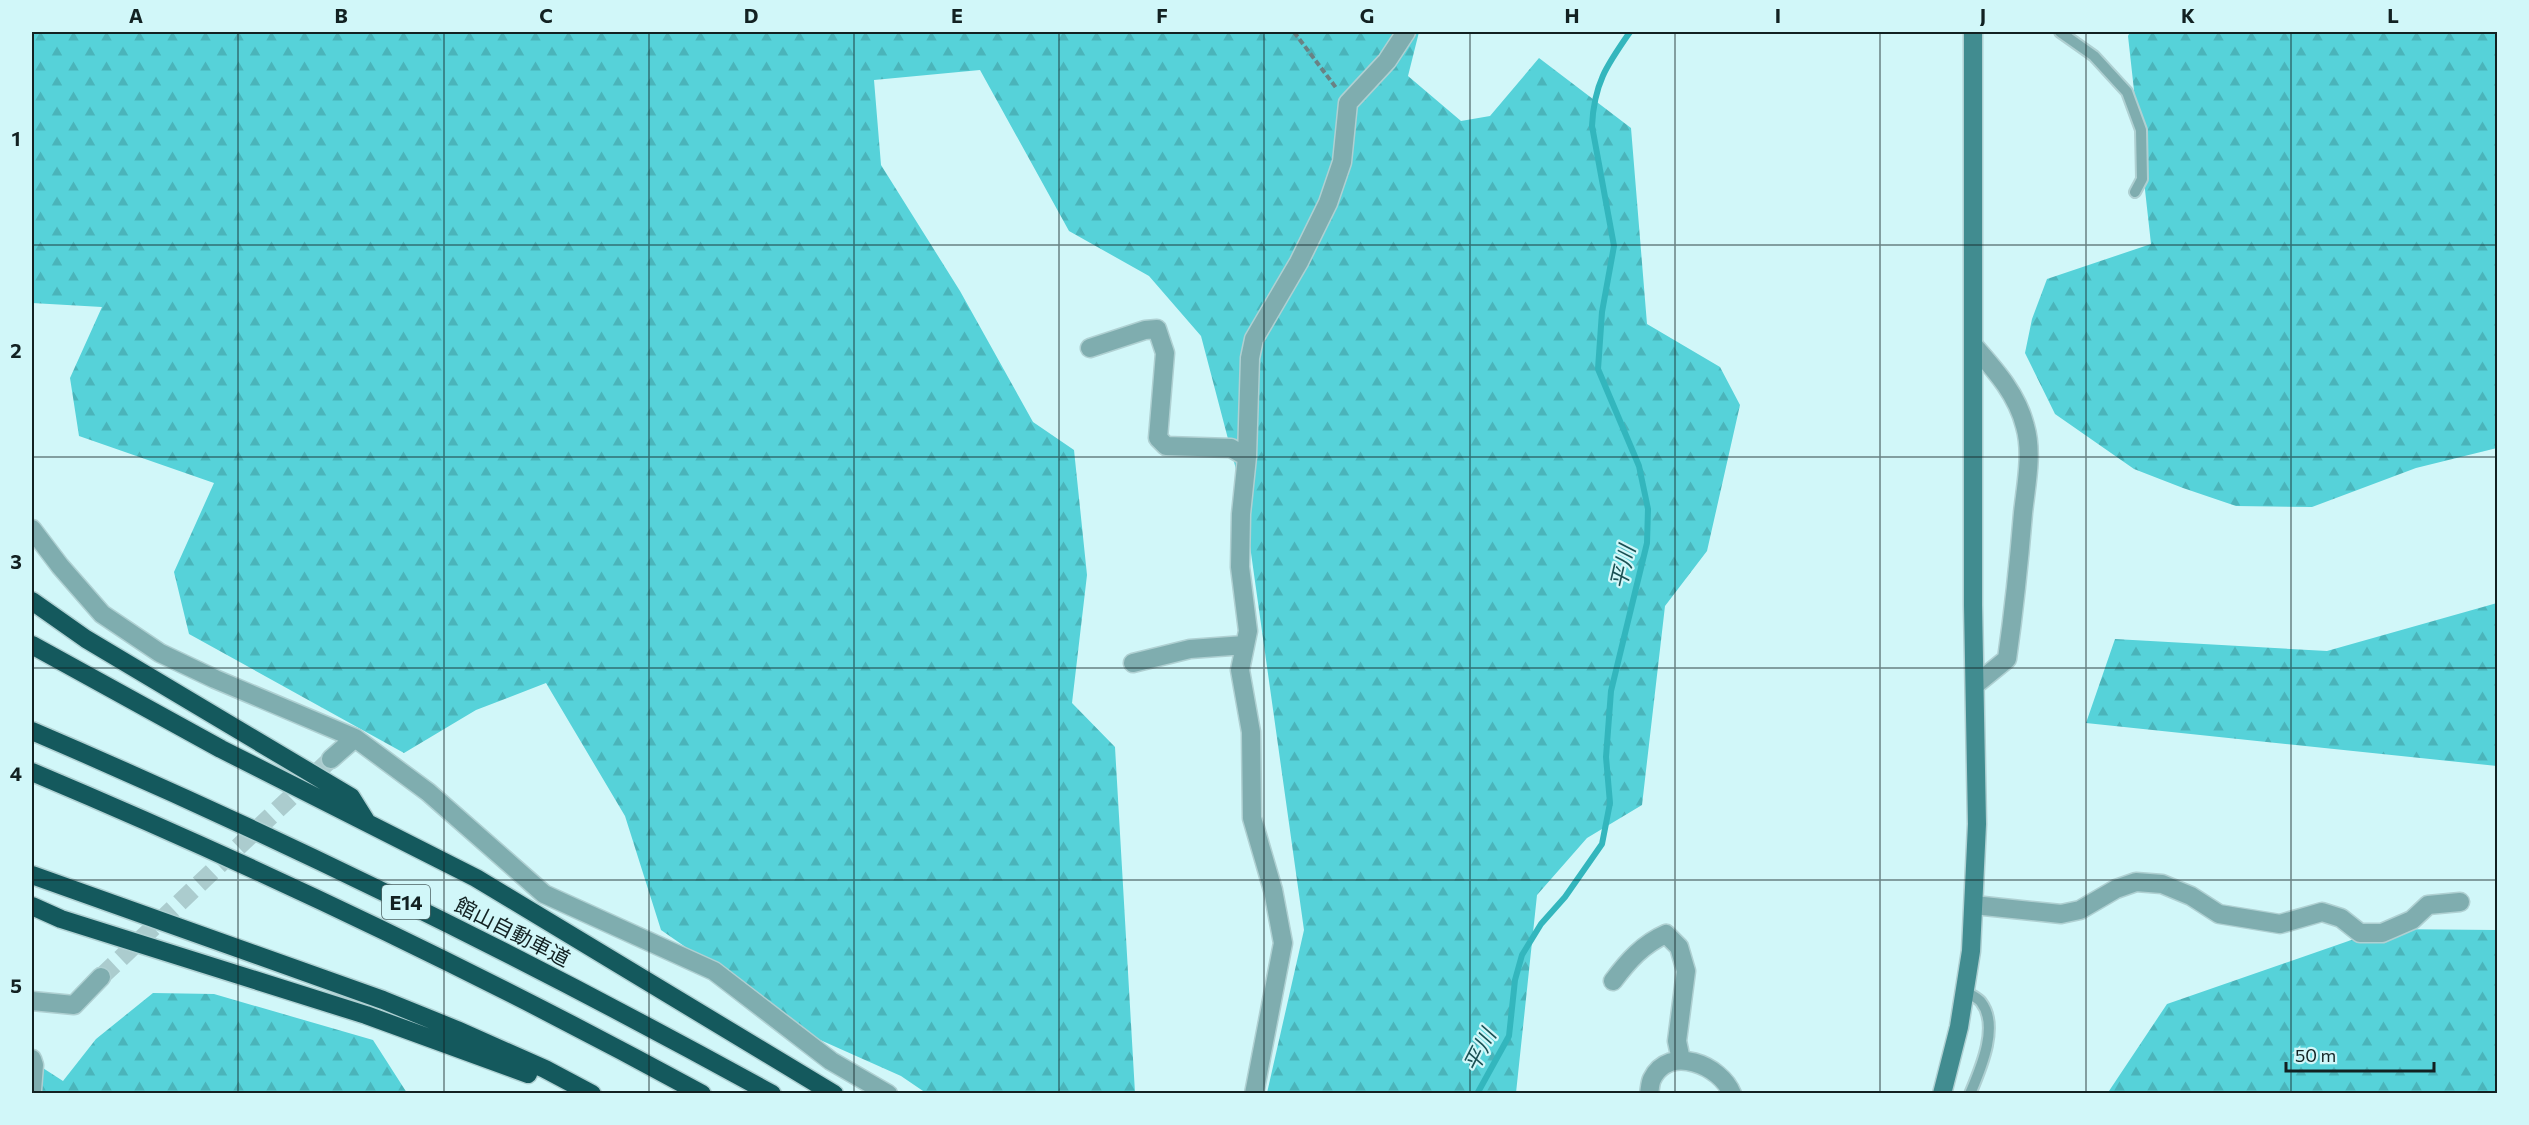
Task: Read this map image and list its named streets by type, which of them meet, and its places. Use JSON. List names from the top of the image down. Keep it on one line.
{"streets":{"highway":["E14","館山自動車道"]},"water":["平川"],"scale_bar":"50 m","grid":{"columns":["A","B","C","D","E","F","G","H","I","J","K","L"],"rows":["1","2","3","4","5"]}}
